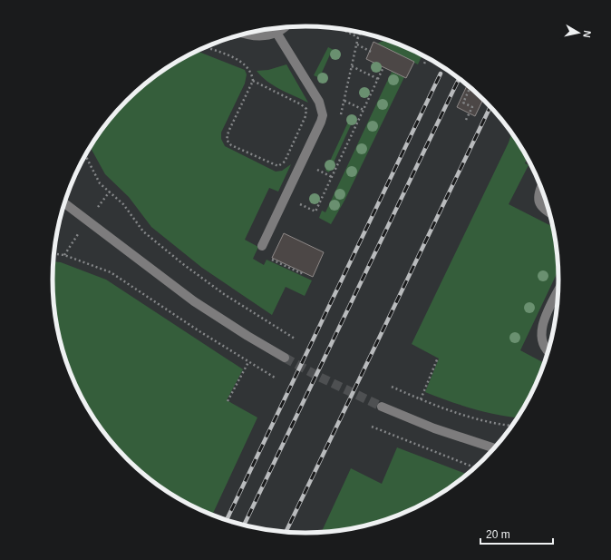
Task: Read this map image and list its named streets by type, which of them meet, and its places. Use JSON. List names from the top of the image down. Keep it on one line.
{"scale_bar":"20 m","north":"right"}
